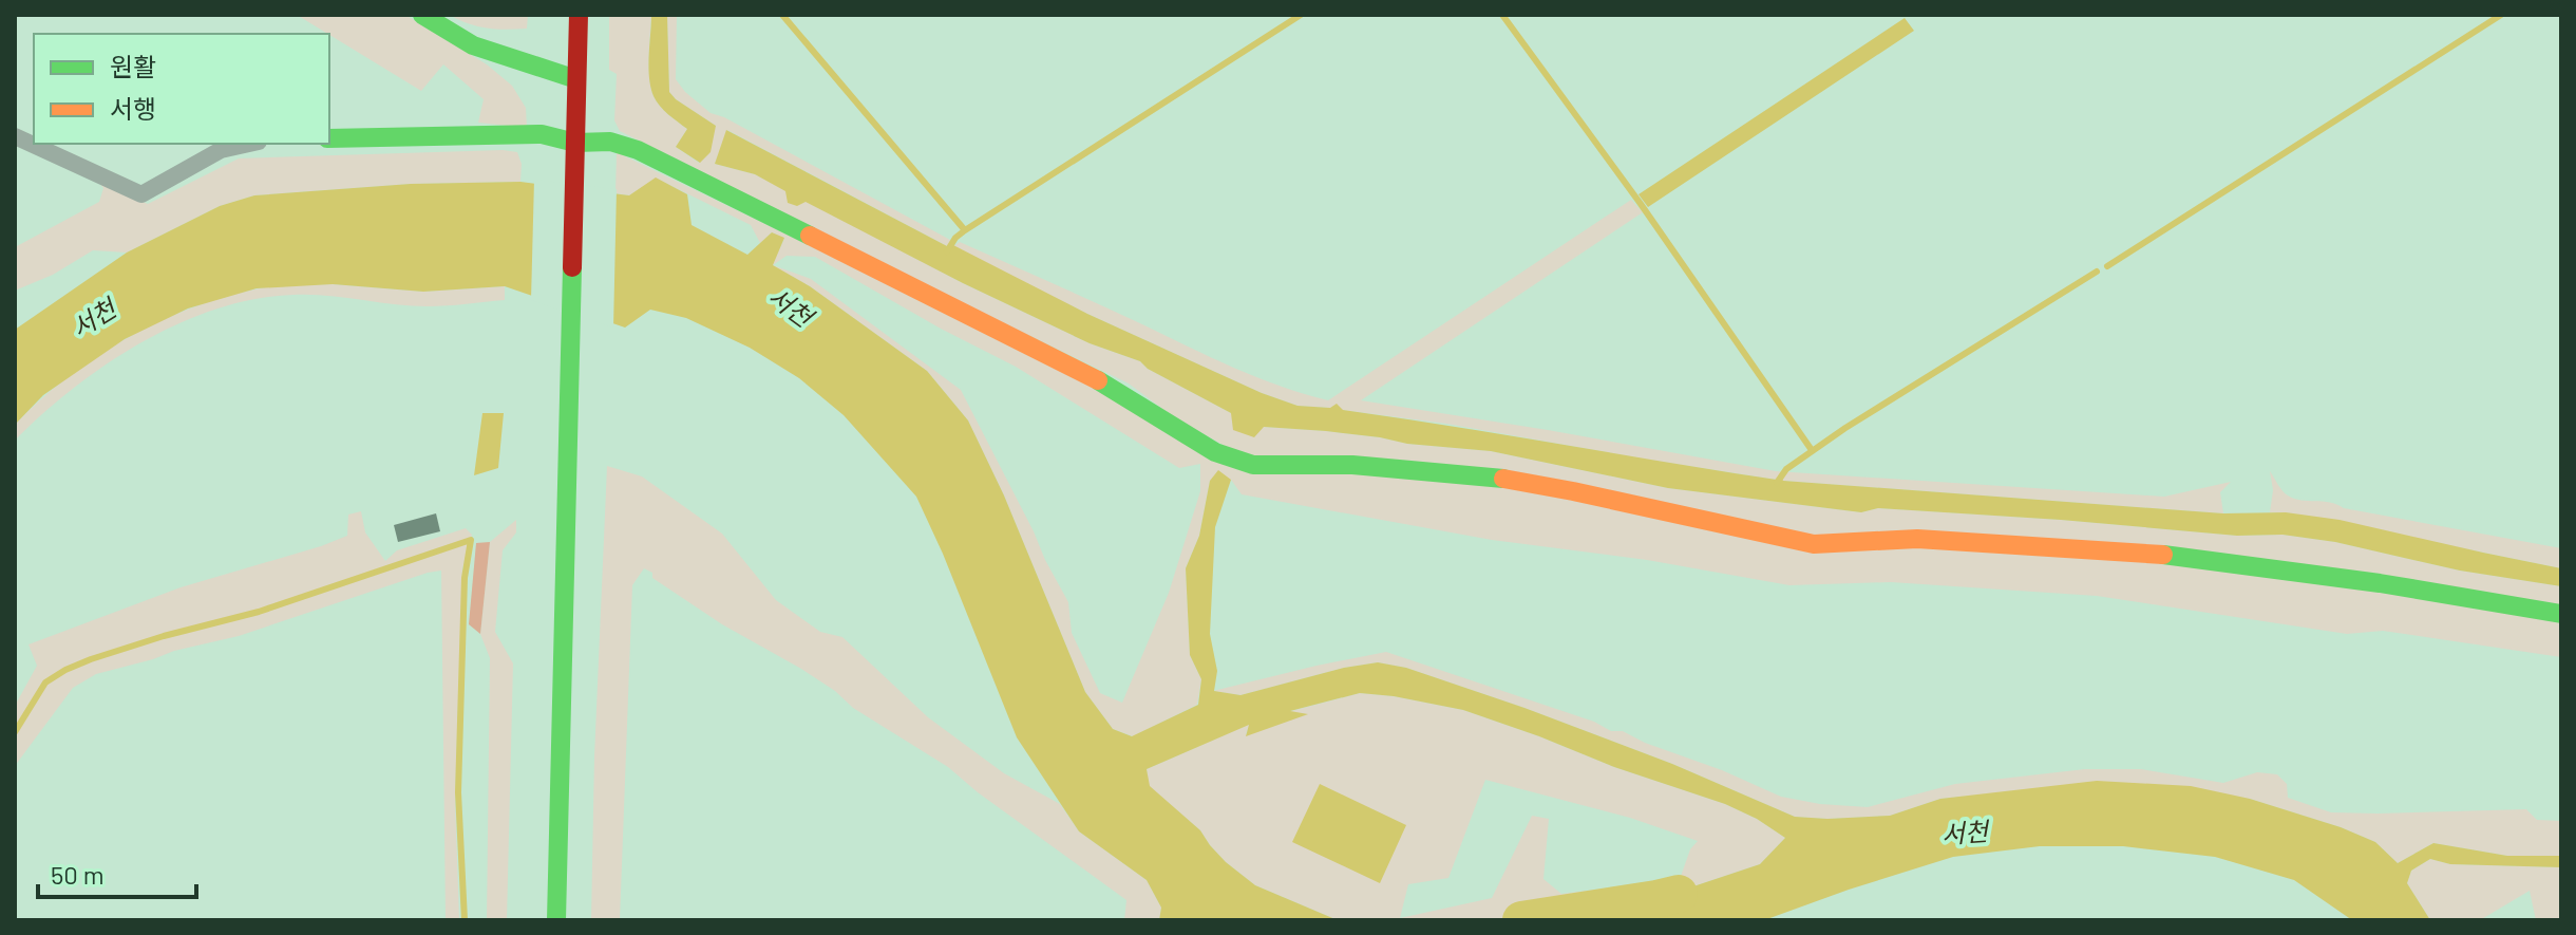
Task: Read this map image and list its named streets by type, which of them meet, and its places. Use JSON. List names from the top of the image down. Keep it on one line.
{"water":["서천"],"legend":["원활","서행"],"scale_bar":"50 m"}
